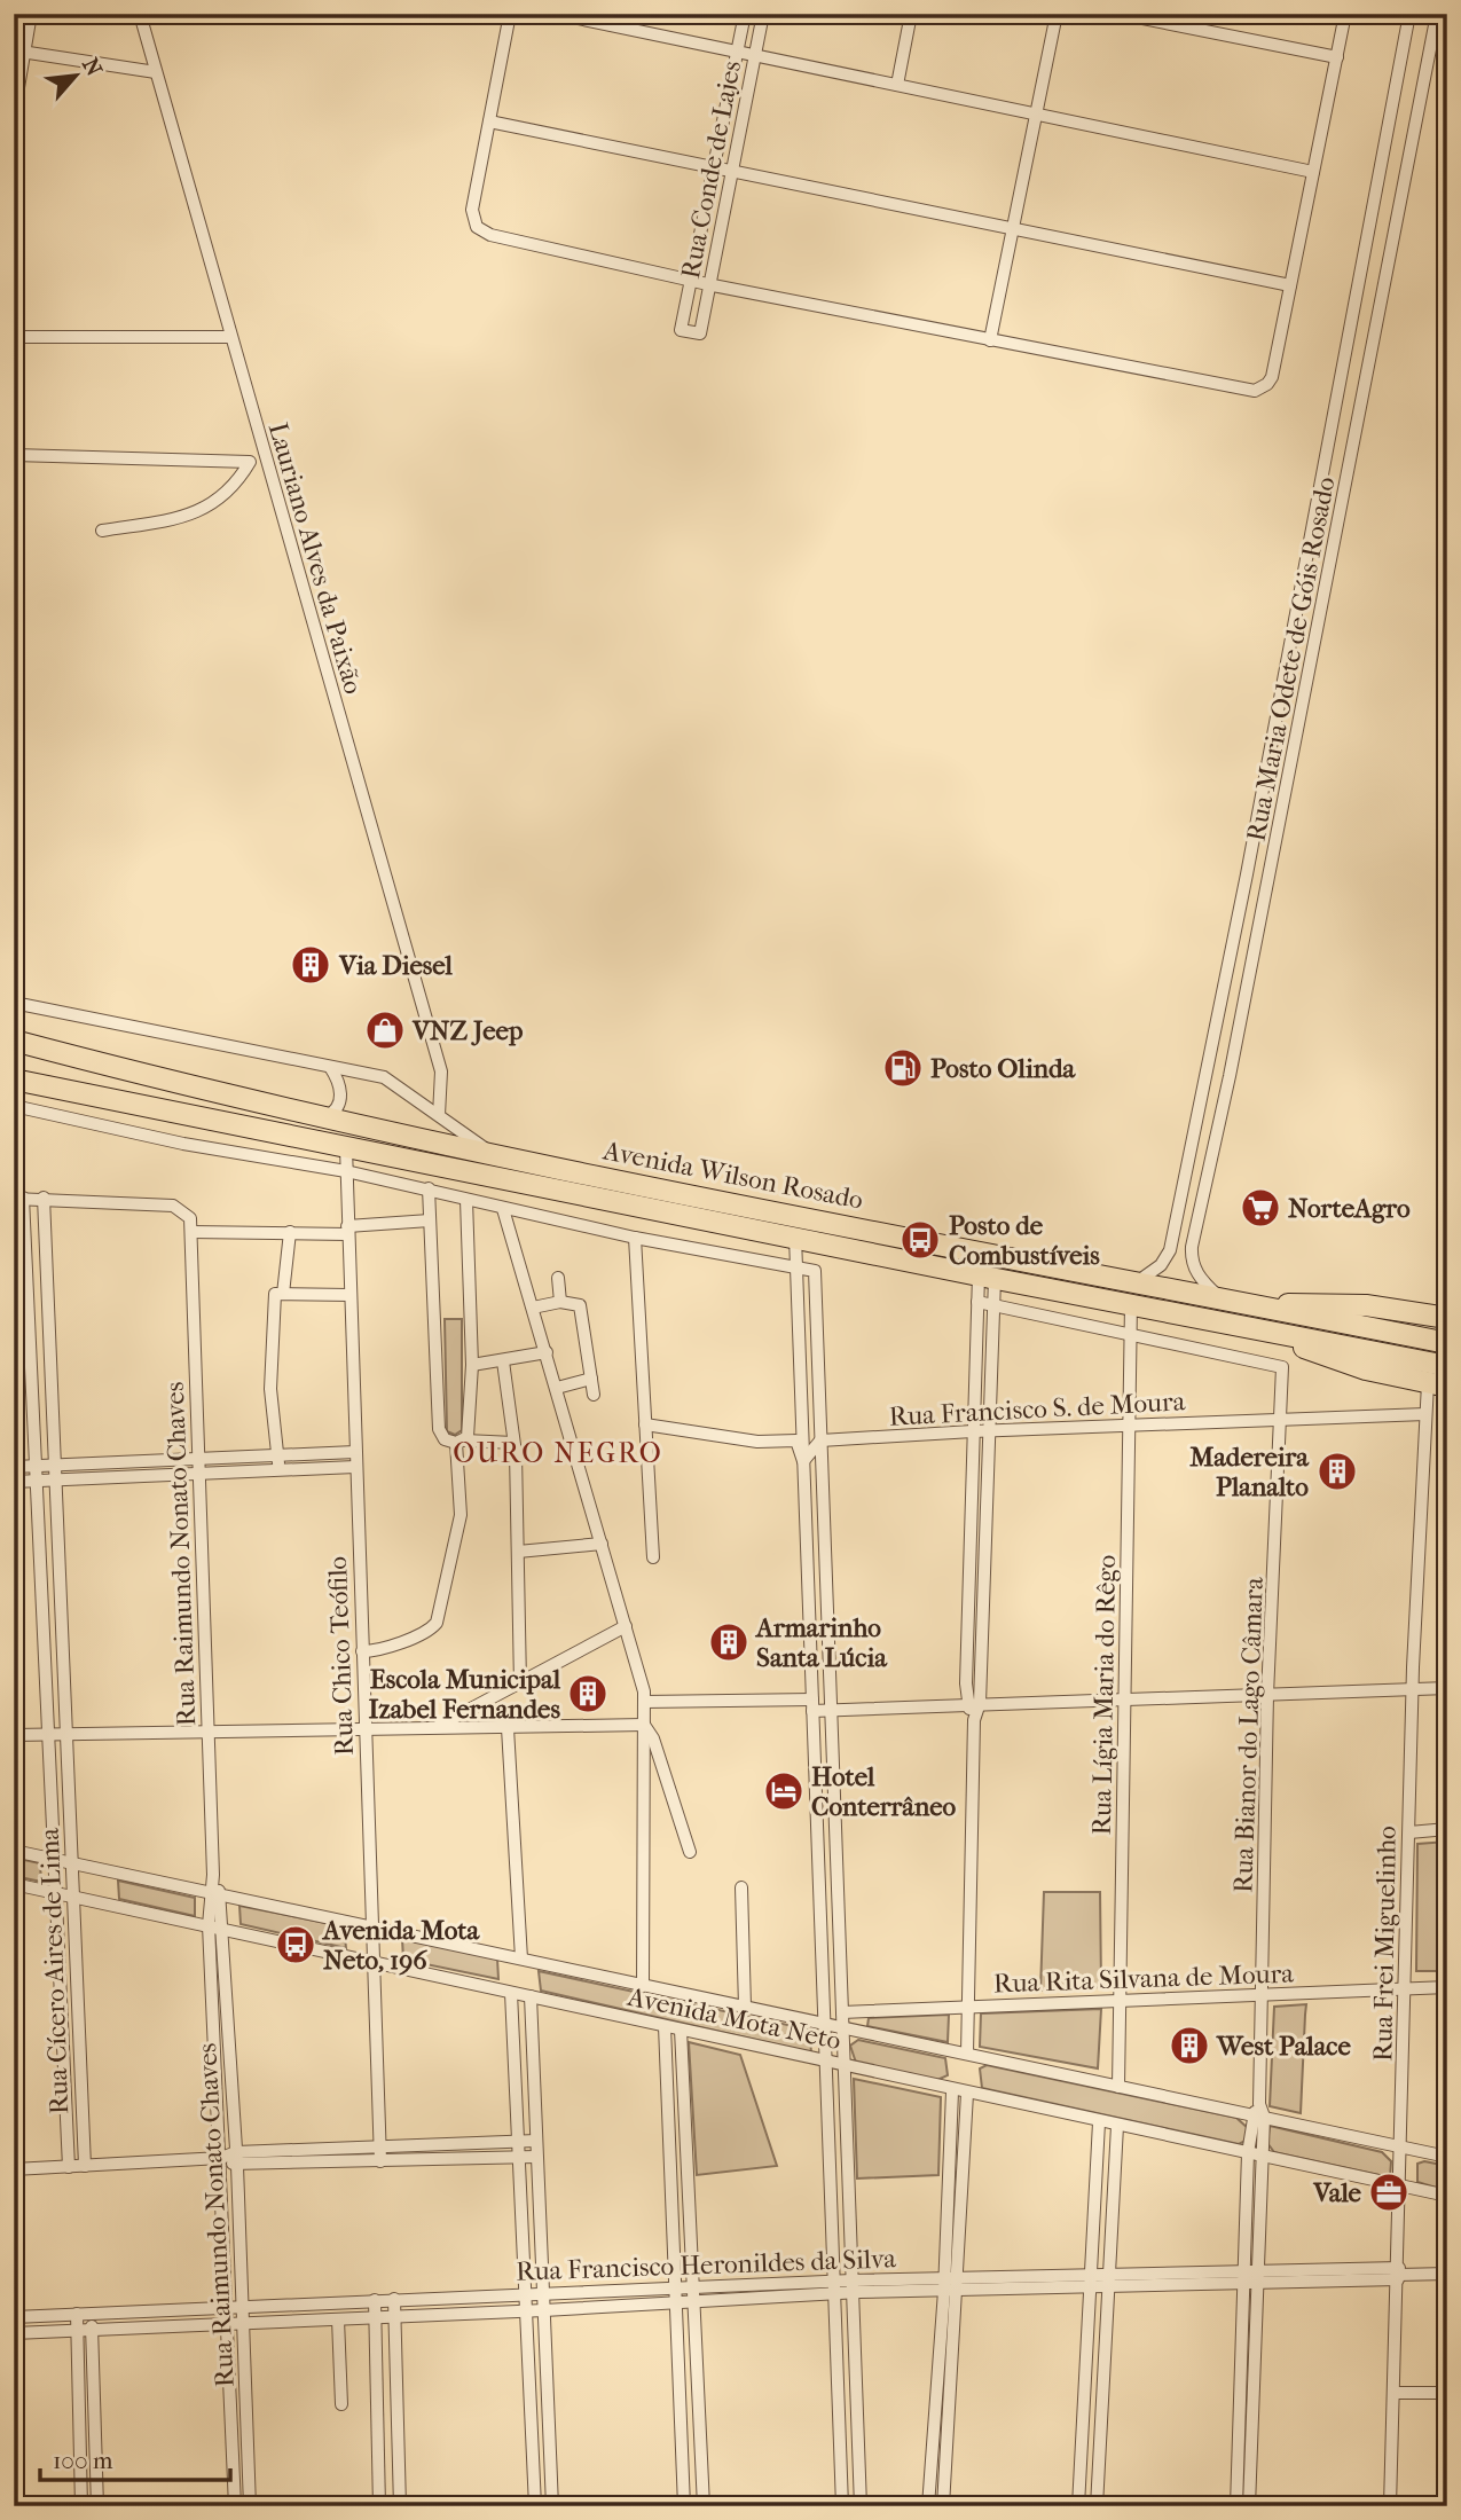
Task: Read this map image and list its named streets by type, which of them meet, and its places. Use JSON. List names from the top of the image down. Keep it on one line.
{"streets":{"highway":["Avenida Wilson Rosado"],"street":["Rua Conde de Lajes","Lauriano Alves da Paixão","Rua Maria Odete de Góis Rosado","Rua Francisco S. de Moura","Rua Raimundo Nonato Chaves","Rua Chico Teófilo","Rua Lígia Maria do Rêgo","Rua Bianor do Lago Câmara","Rua Frei Miguelinho","Rua Cícero Aires de Lima","Rua Rita Silvana de Moura","Avenida Mota Neto","Rua Francisco Heronildes da Silva"]},"crossings":[["Rua Maria Odete de Góis Rosado","Avenida Wilson Rosado"],["Avenida Wilson Rosado","Rua Chico Teófilo"],["Avenida Wilson Rosado","Rua Lígia Maria do Rêgo"],["Rua Francisco S. de Moura","Rua Lígia Maria do Rêgo"],["Rua Francisco S. de Moura","Rua Bianor do Lago Câmara"],["Rua Francisco S. de Moura","Rua Frei Miguelinho"],["Rua Raimundo Nonato Chaves","Avenida Mota Neto"],["Rua Raimundo Nonato Chaves","Rua Francisco Heronildes da Silva"],["Rua Chico Teófilo","Avenida Mota Neto"],["Rua Lígia Maria do Rêgo","Rua Bianor do Lago Câmara"],["Rua Lígia Maria do Rêgo","Rua Rita Silvana de Moura"],["Rua Lígia Maria do Rêgo","Avenida Mota Neto"],["Rua Bianor do Lago Câmara","Rua Rita Silvana de Moura"],["Rua Bianor do Lago Câmara","Avenida Mota Neto"],["Rua Bianor do Lago Câmara","Rua Francisco Heronildes da Silva"],["Rua Frei Miguelinho","Rua Rita Silvana de Moura"],["Rua Frei Miguelinho","Avenida Mota Neto"],["Rua Frei Miguelinho","Rua Francisco Heronildes da Silva"],["Rua Cícero Aires de Lima","Avenida Mota Neto"]],"districts":["OURO NEGRO"],"places":{"building":["Via Diesel","Madereira Planalto","Armarinho Santa Lúcia","Escola Municipal Izabel Fernandes","West Palace"],"shop":["VNZ Jeep"],"fuel station":["Posto Olinda"],"supermarket":["NorteAgro"],"bus stop":["Posto de Combustíveis","Avenida Mota Neto, 196"],"hotel":["Hotel Conterrâneo"],"office":["Vale"]},"scale_bar":"100 m","north":"top right"}
